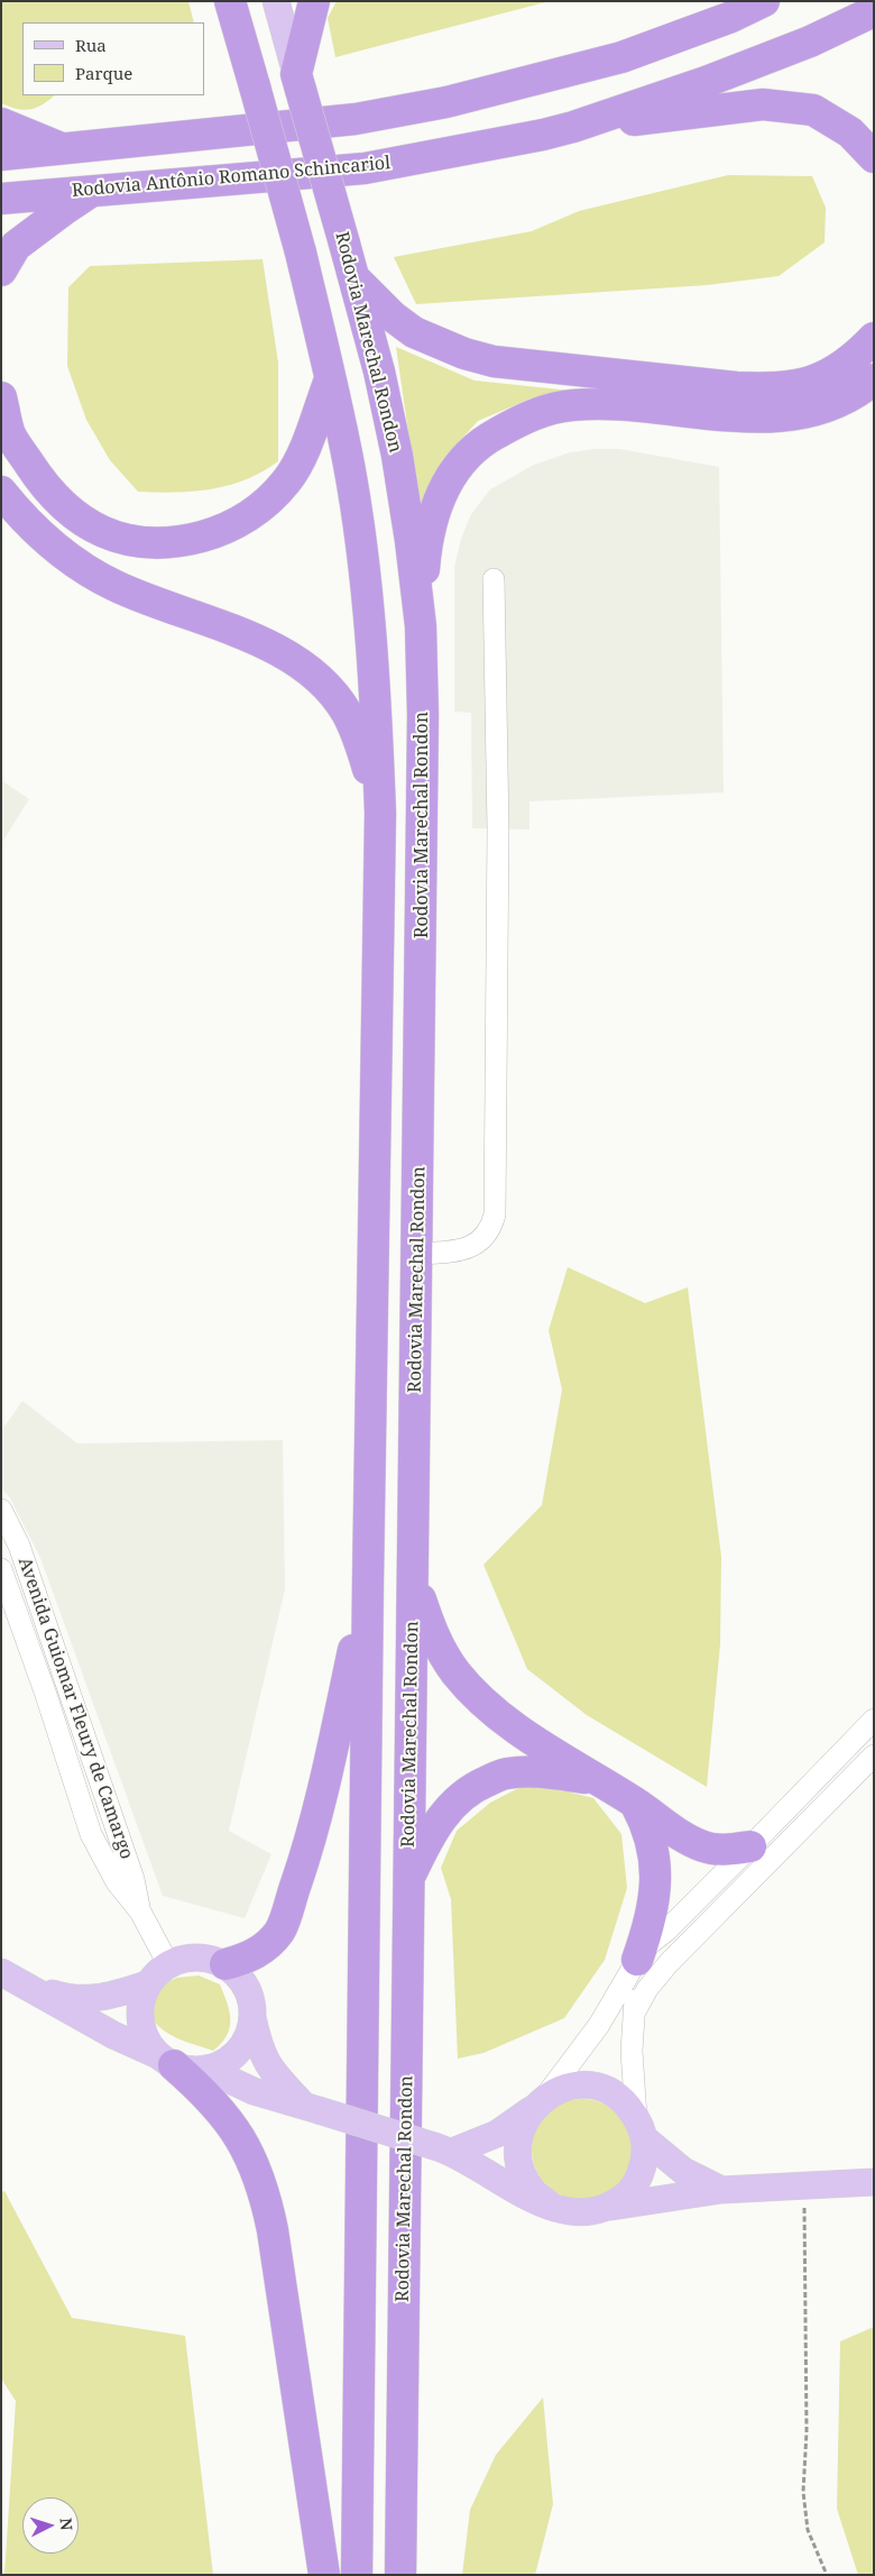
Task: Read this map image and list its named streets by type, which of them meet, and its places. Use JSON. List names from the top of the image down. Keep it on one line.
{"streets":{"highway":["Rodovia Antônio Romano Schincariol","Rodovia Marechal Rondon"],"street":["Avenida Guiomar Fleury de Camargo"]},"legend":["Rua","Parque"],"north":"right"}
